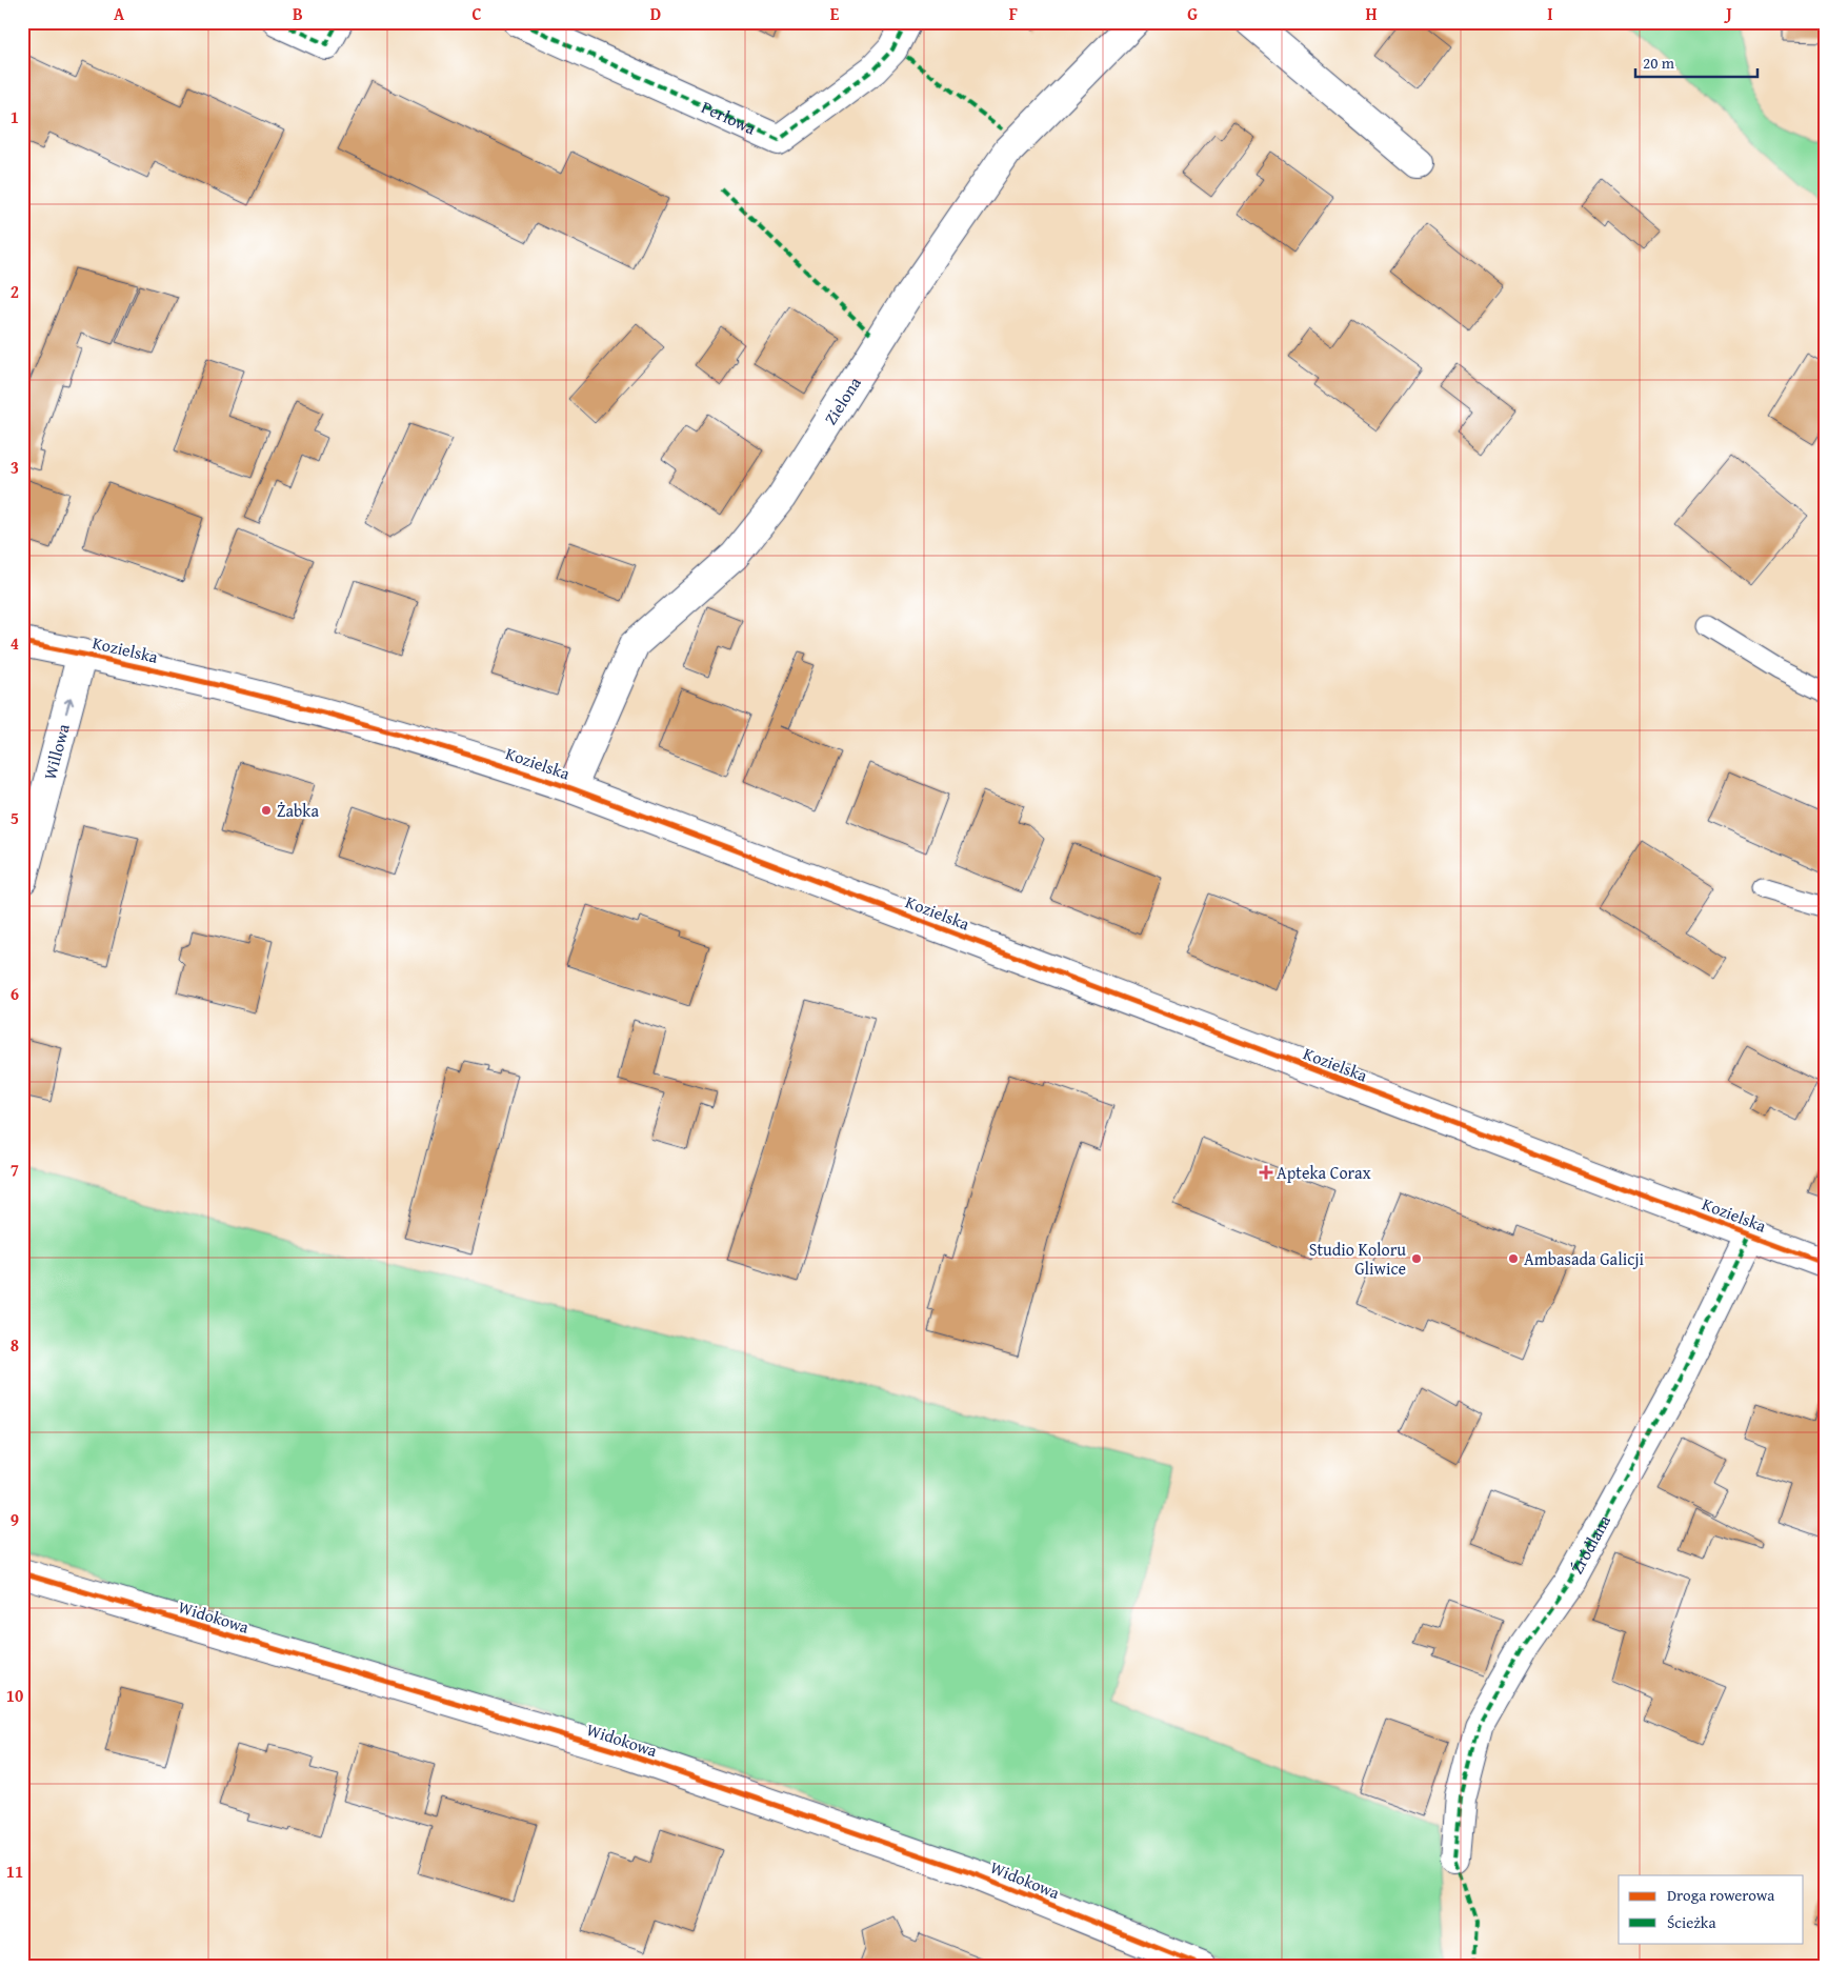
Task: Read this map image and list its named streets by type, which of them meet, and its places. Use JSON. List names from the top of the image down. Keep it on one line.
{"streets":{"street":["Perłowa","Zielona","Kozielska","Willowa","Źródlana","Widokowa"]},"crossings":[["Zielona","Kozielska"],["Kozielska","Willowa"],["Kozielska","Źródlana"]],"one_way":["Willowa"],"places":{"other":["Żabka","Studio Koloru Gliwice","Ambasada Galicji"],"health":["Apteka Corax"]},"legend":["Droga rowerowa","Ścieżka"],"scale_bar":"20 m","grid":{"columns":["A","B","C","D","E","F","G","H","I","J"],"rows":["1","2","3","4","5","6","7","8","9","10","11"]}}
